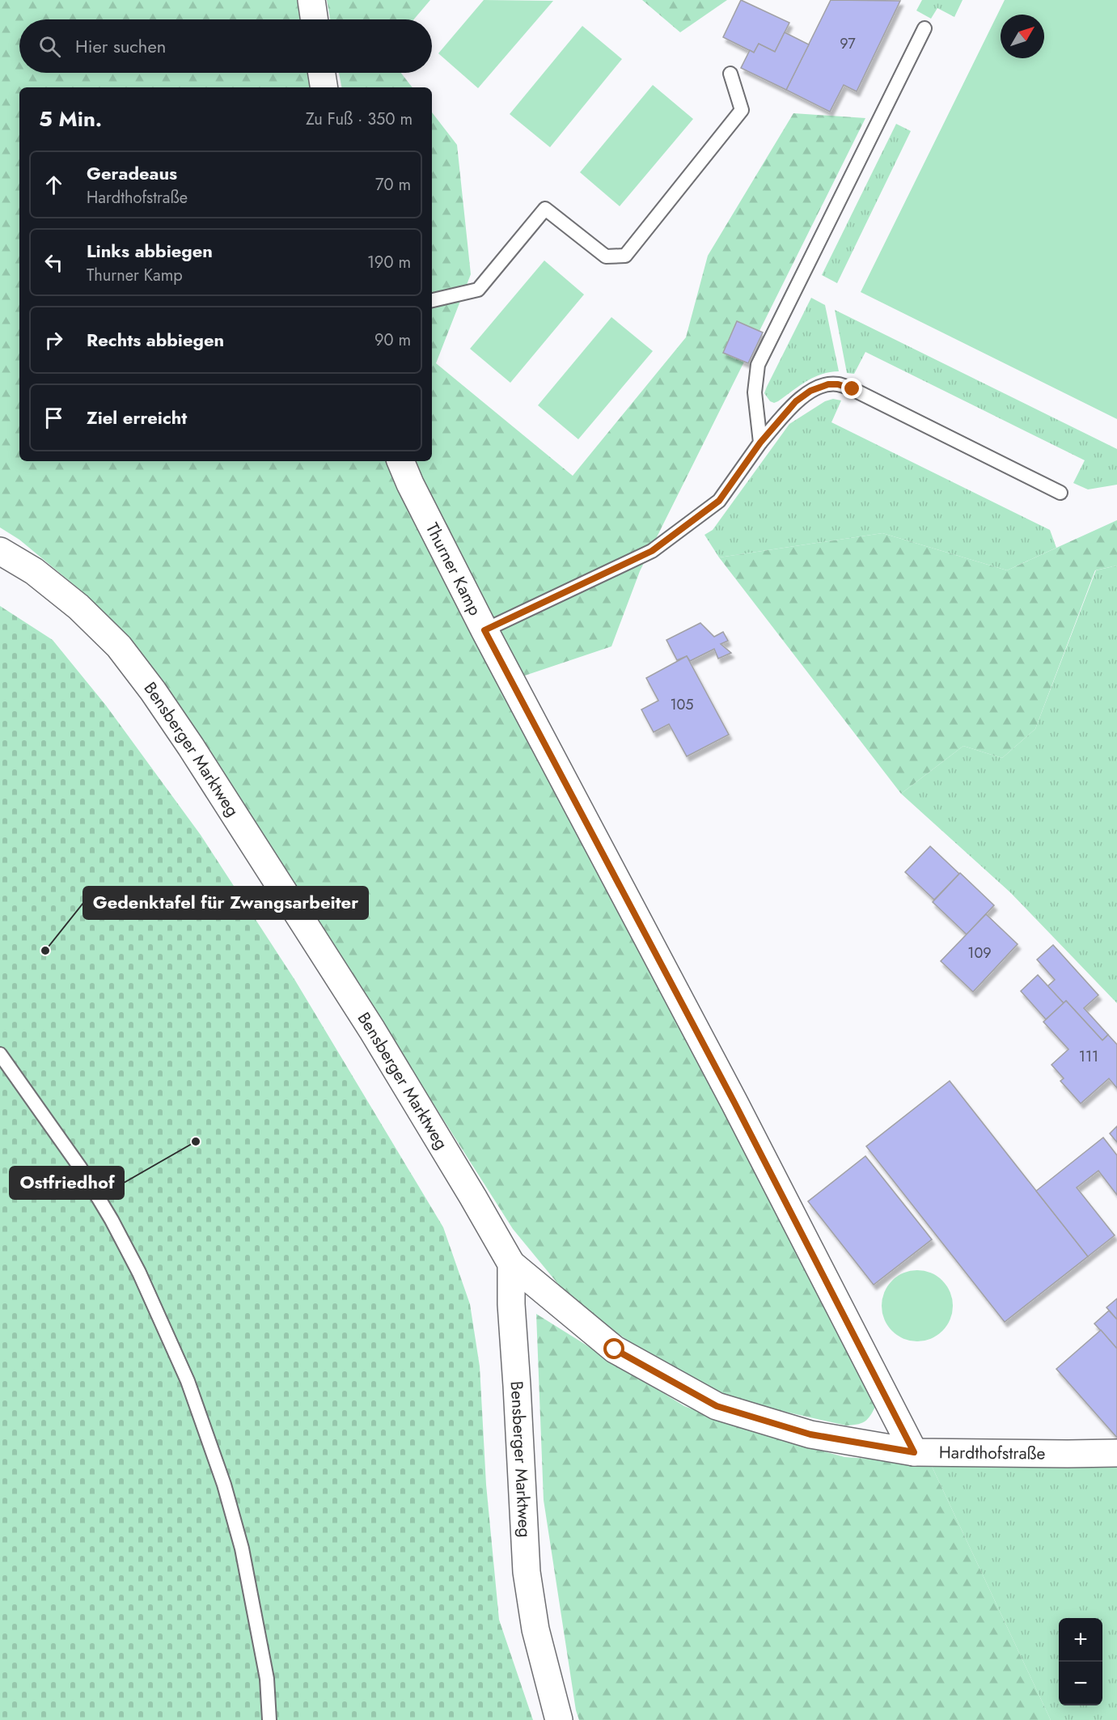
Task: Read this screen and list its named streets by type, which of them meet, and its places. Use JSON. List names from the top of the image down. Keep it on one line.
{"streets":{"street":["Thurner Kamp","Bensberger Marktweg","Hardthofstraße"]},"crossings":[["Thurner Kamp","Hardthofstraße"],["Bensberger Marktweg","Hardthofstraße"]],"places":["Gedenktafel für Zwangsarbeiter","Ostfriedhof"],"house_numbers":["97","105","109","111"],"north":"top right","page":{"search":"Hier suchen","heading":["5 Min.","Zu Fuß · 350 m"],"list":[["Geradeaus","Hardthofstraße","70 m"],["Links abbiegen","Thurner Kamp","190 m"],["Rechts abbiegen","90 m"],"Ziel erreicht"],"map_buttons":["+","−"]}}
